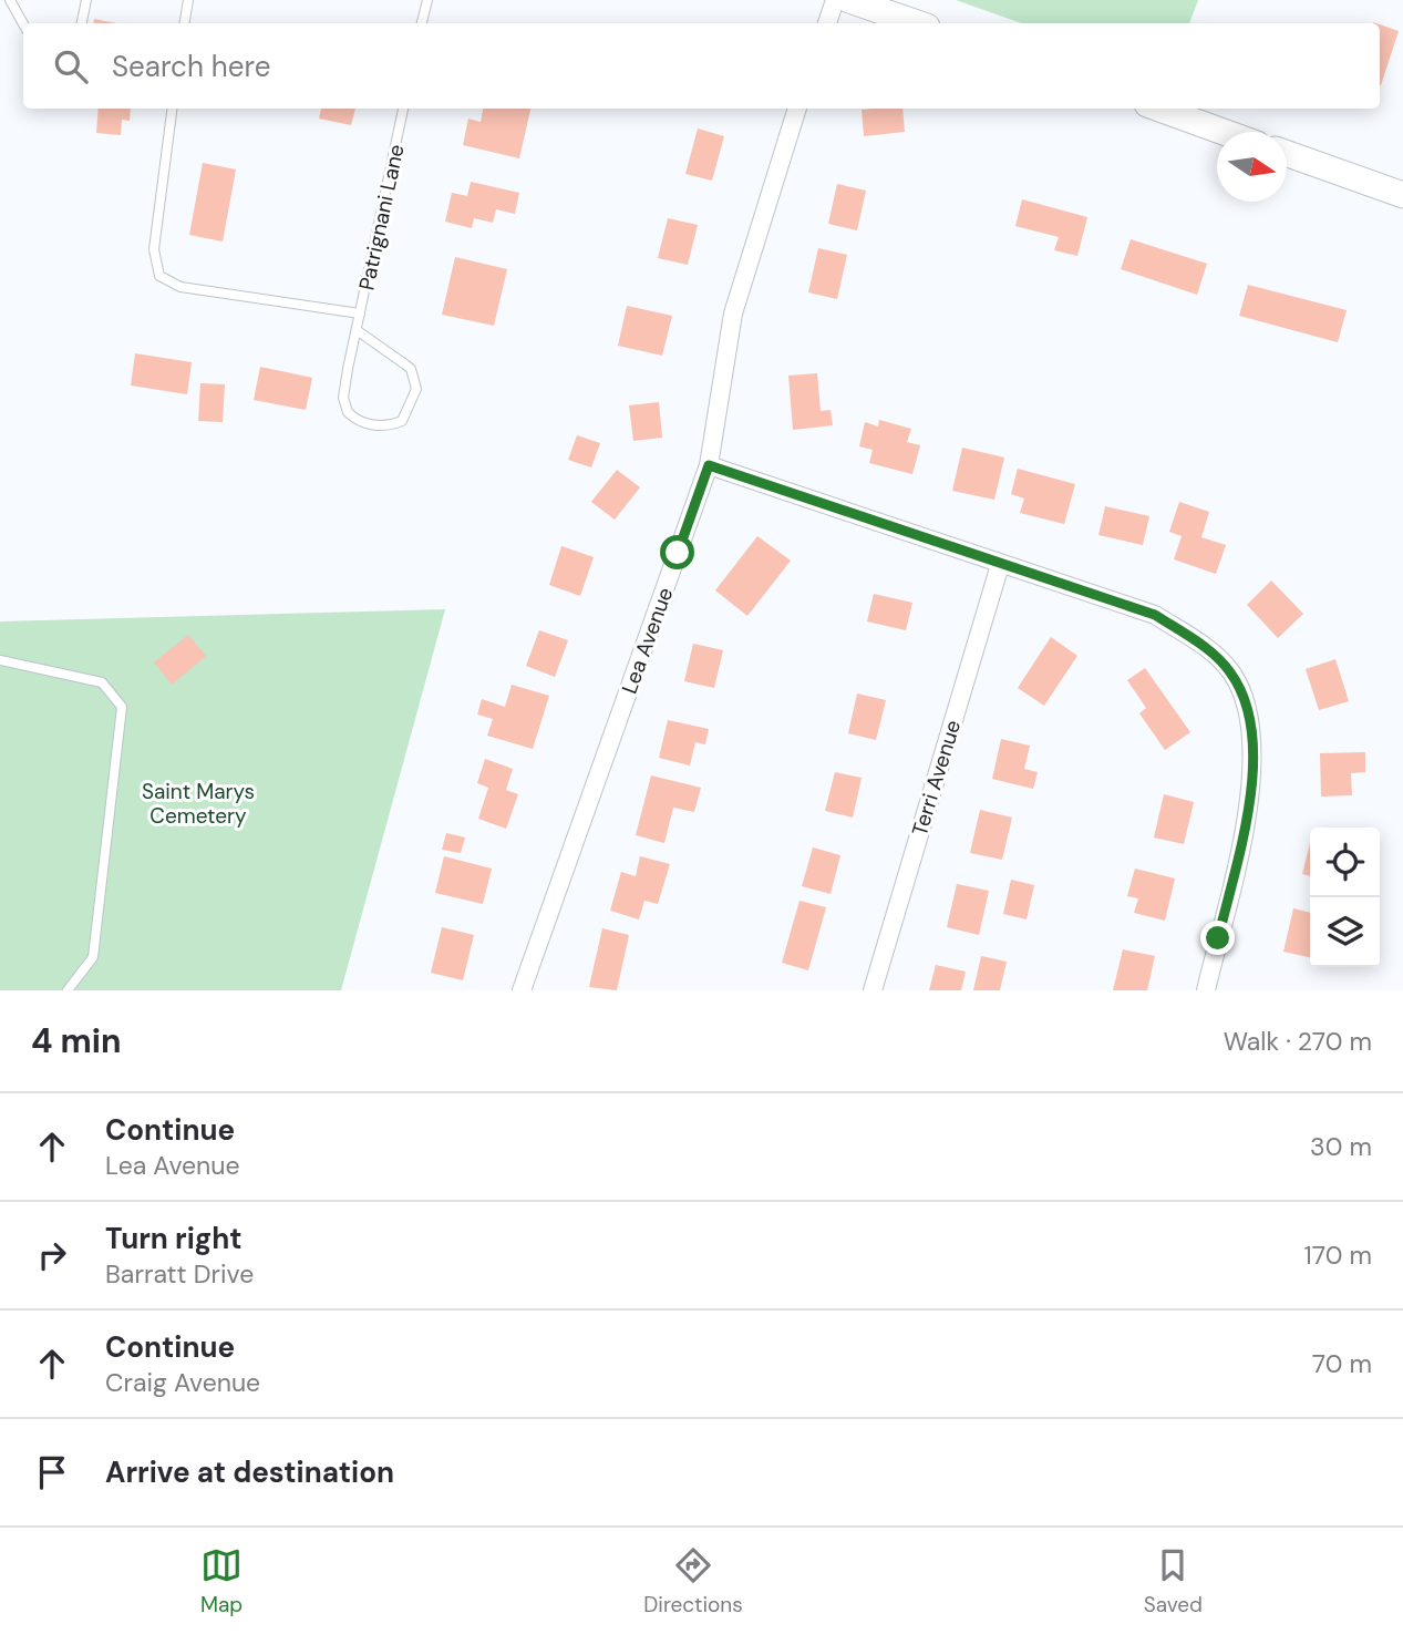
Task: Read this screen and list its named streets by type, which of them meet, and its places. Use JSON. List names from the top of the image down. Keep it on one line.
{"streets":{"street":["Lea Avenue","Terri Avenue"],"lane":["Patrignani Lane"]},"parks":["Saint Marys Cemetery"],"north":"right","page":{"search":"Search here","heading":["4 min","Walk · 270 m"],"list":[["Continue","Lea Avenue","30 m"],["Turn right","Barratt Drive","170 m"],["Continue","Craig Avenue","70 m"],"Arrive at destination"],"nav":["Map","Directions","Saved"]}}
